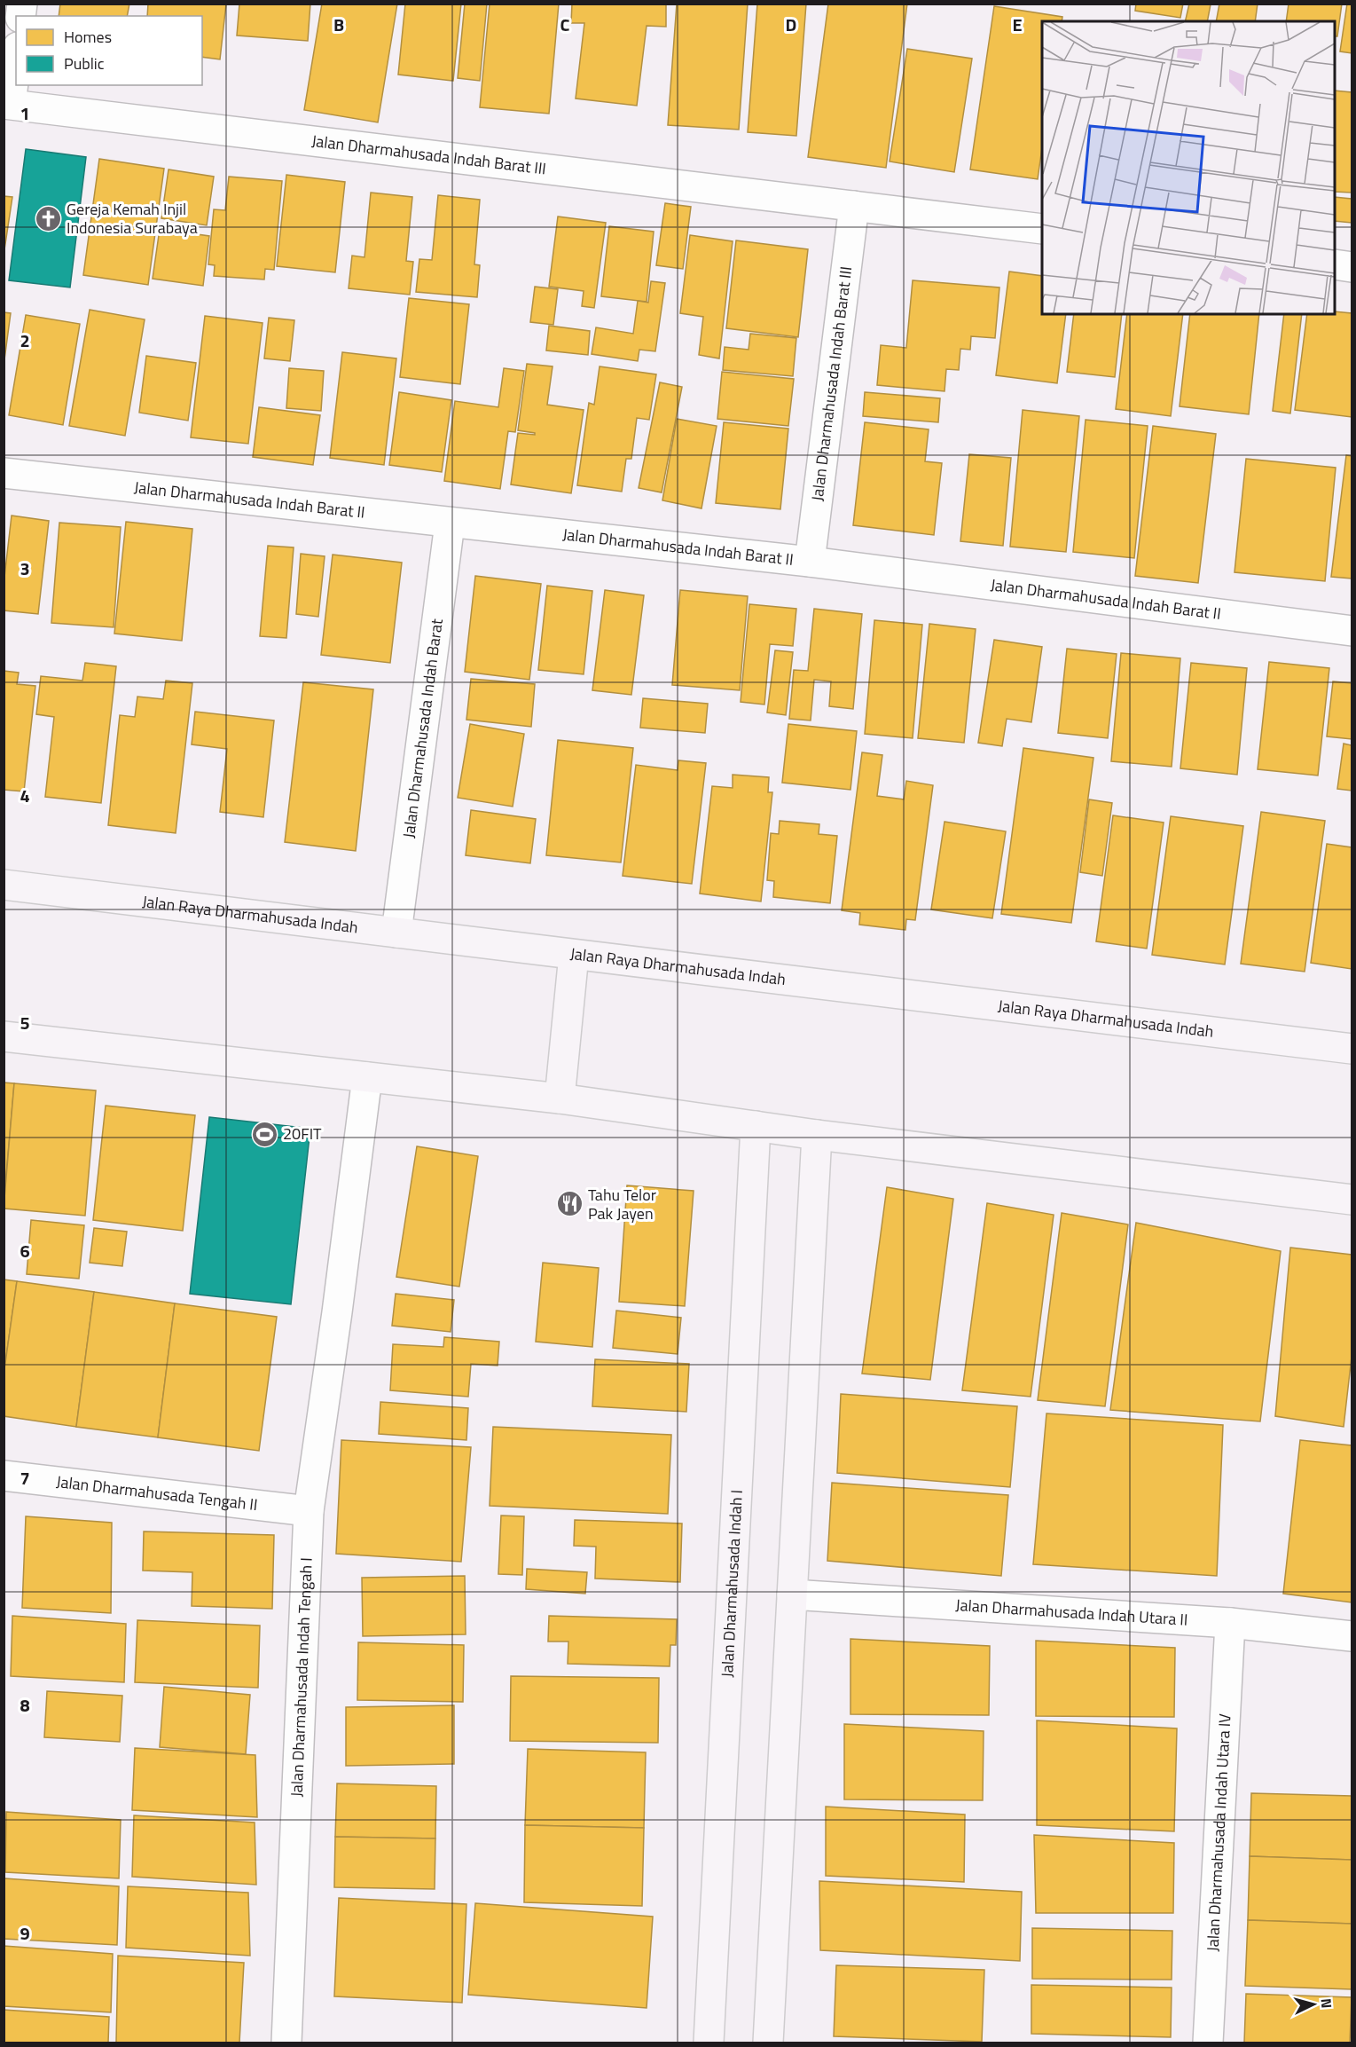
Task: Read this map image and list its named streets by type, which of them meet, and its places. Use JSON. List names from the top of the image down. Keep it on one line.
{"streets":{"main road":["Jalan Raya Dharmahusada Indah","Jalan Dharmahusada Indah I"],"street":["Jalan Dharmahusada Indah Barat III","Jalan Dharmahusada Indah Barat II","Jalan Dharmahusada Indah Barat","Jalan Dharmahusada Tengah II","Jalan Dharmahusada Indah Utara II","Jalan Dharmahusada Indah Tengah I","Jalan Dharmahusada Indah Utara IV"]},"crossings":[["Jalan Dharmahusada Indah Barat III","Jalan Dharmahusada Indah Barat II"],["Jalan Dharmahusada Indah Barat II","Jalan Dharmahusada Indah Barat"],["Jalan Dharmahusada Indah Barat","Jalan Raya Dharmahusada Indah"],["Jalan Dharmahusada Tengah II","Jalan Dharmahusada Indah Tengah I"],["Jalan Dharmahusada Indah Utara II","Jalan Dharmahusada Indah Utara IV"]],"places":{"church":["Gereja Kemah Injil Indonesia Surabaya"],"sports":["20FIT"],"restaurant":["Tahu Telor Pak Jayen"]},"legend":["Homes","Public"],"north":"right","grid":{"columns":["B","C","D","E"],"rows":["1","2","3","4","5","6","7","8","9"]}}
